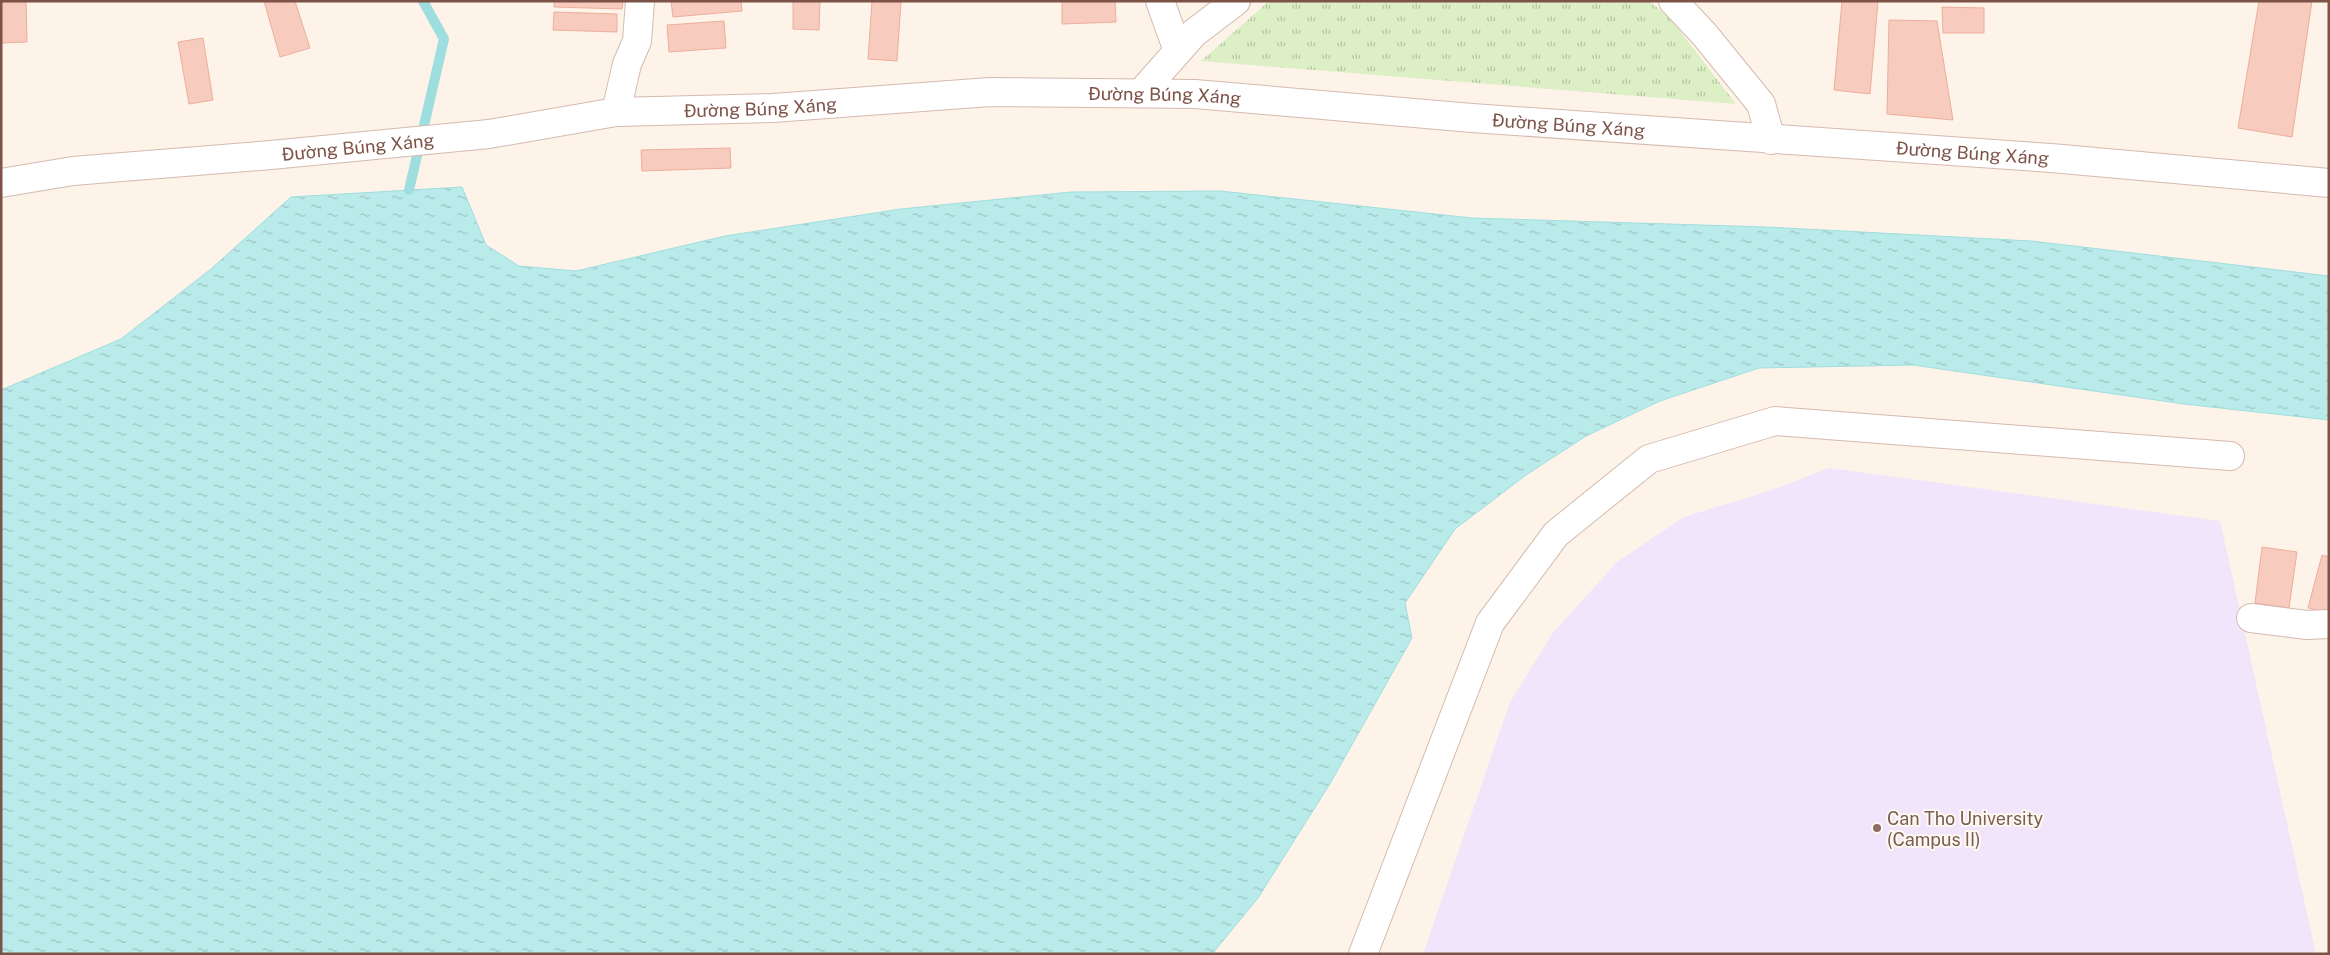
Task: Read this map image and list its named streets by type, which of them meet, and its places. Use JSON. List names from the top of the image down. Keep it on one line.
{"streets":{"street":["Đường Búng Xáng"]},"places":["Can Tho University (Campus II)"]}
